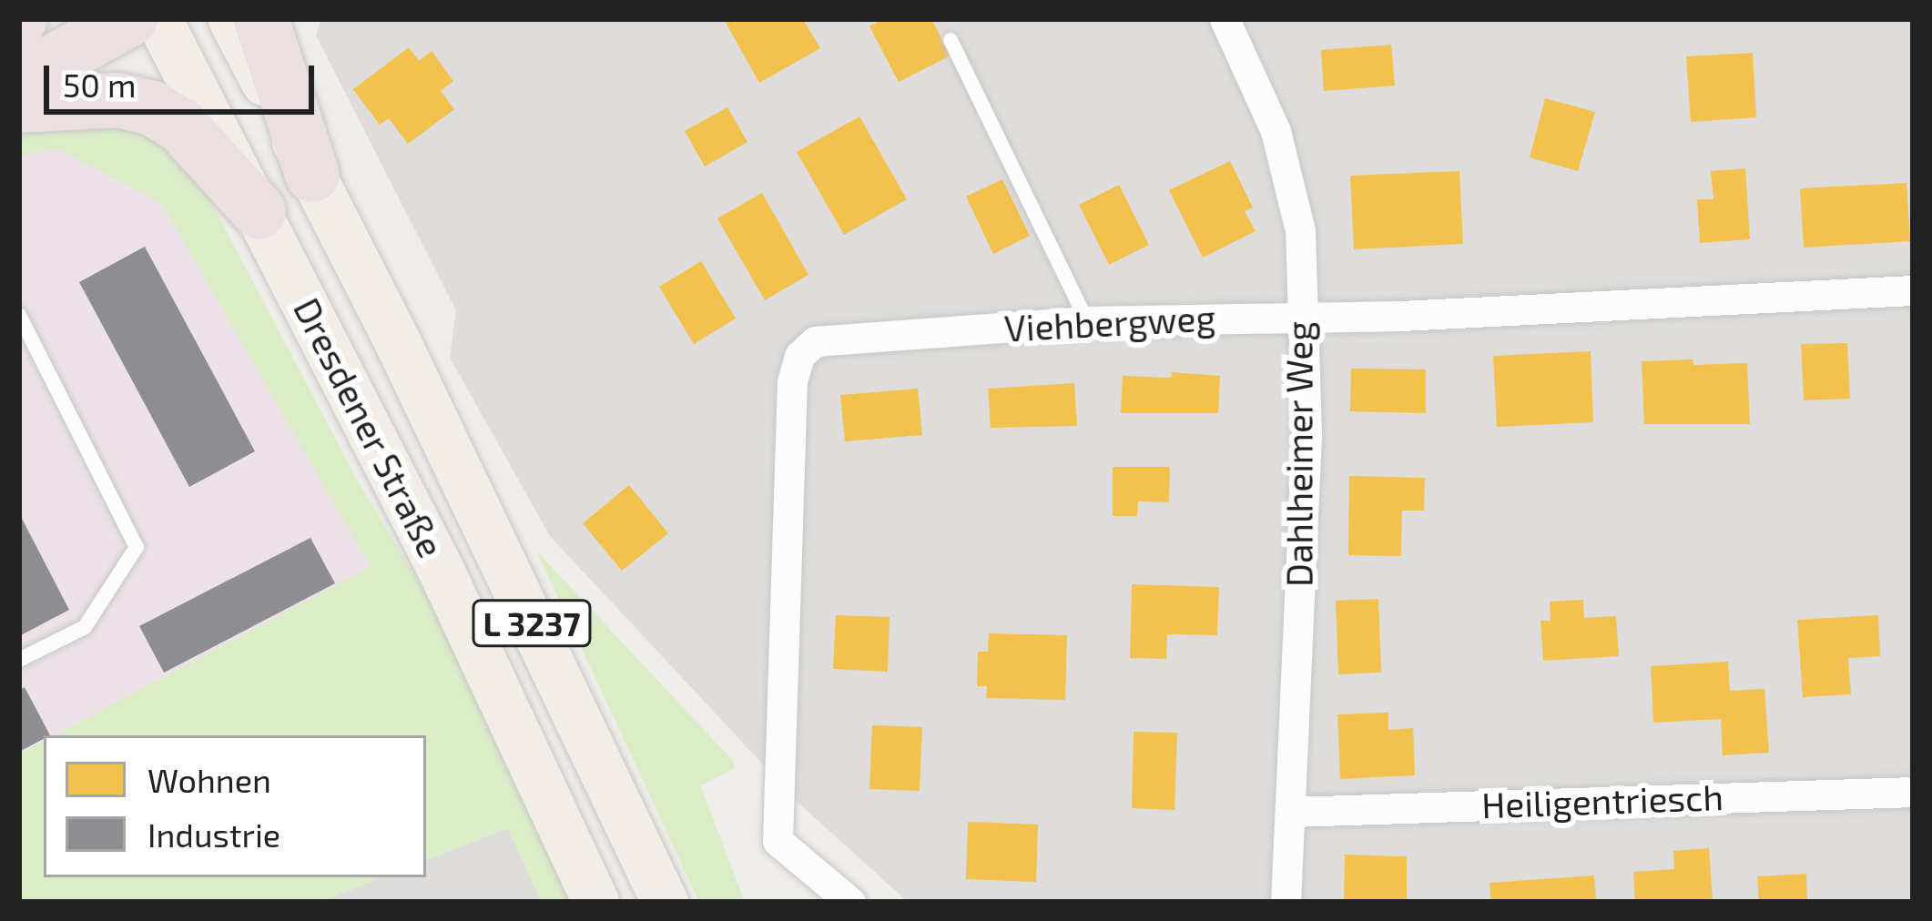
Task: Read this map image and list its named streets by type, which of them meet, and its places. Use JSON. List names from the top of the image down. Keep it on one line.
{"streets":{"main road":["Dresdener Straße","L 3237"],"street":["Viehbergweg","Dahlheimer Weg","Heiligentriesch"]},"crossings":[["Viehbergweg","Dahlheimer Weg"],["Dahlheimer Weg","Heiligentriesch"]],"legend":["Wohnen","Industrie"],"scale_bar":"50 m"}
